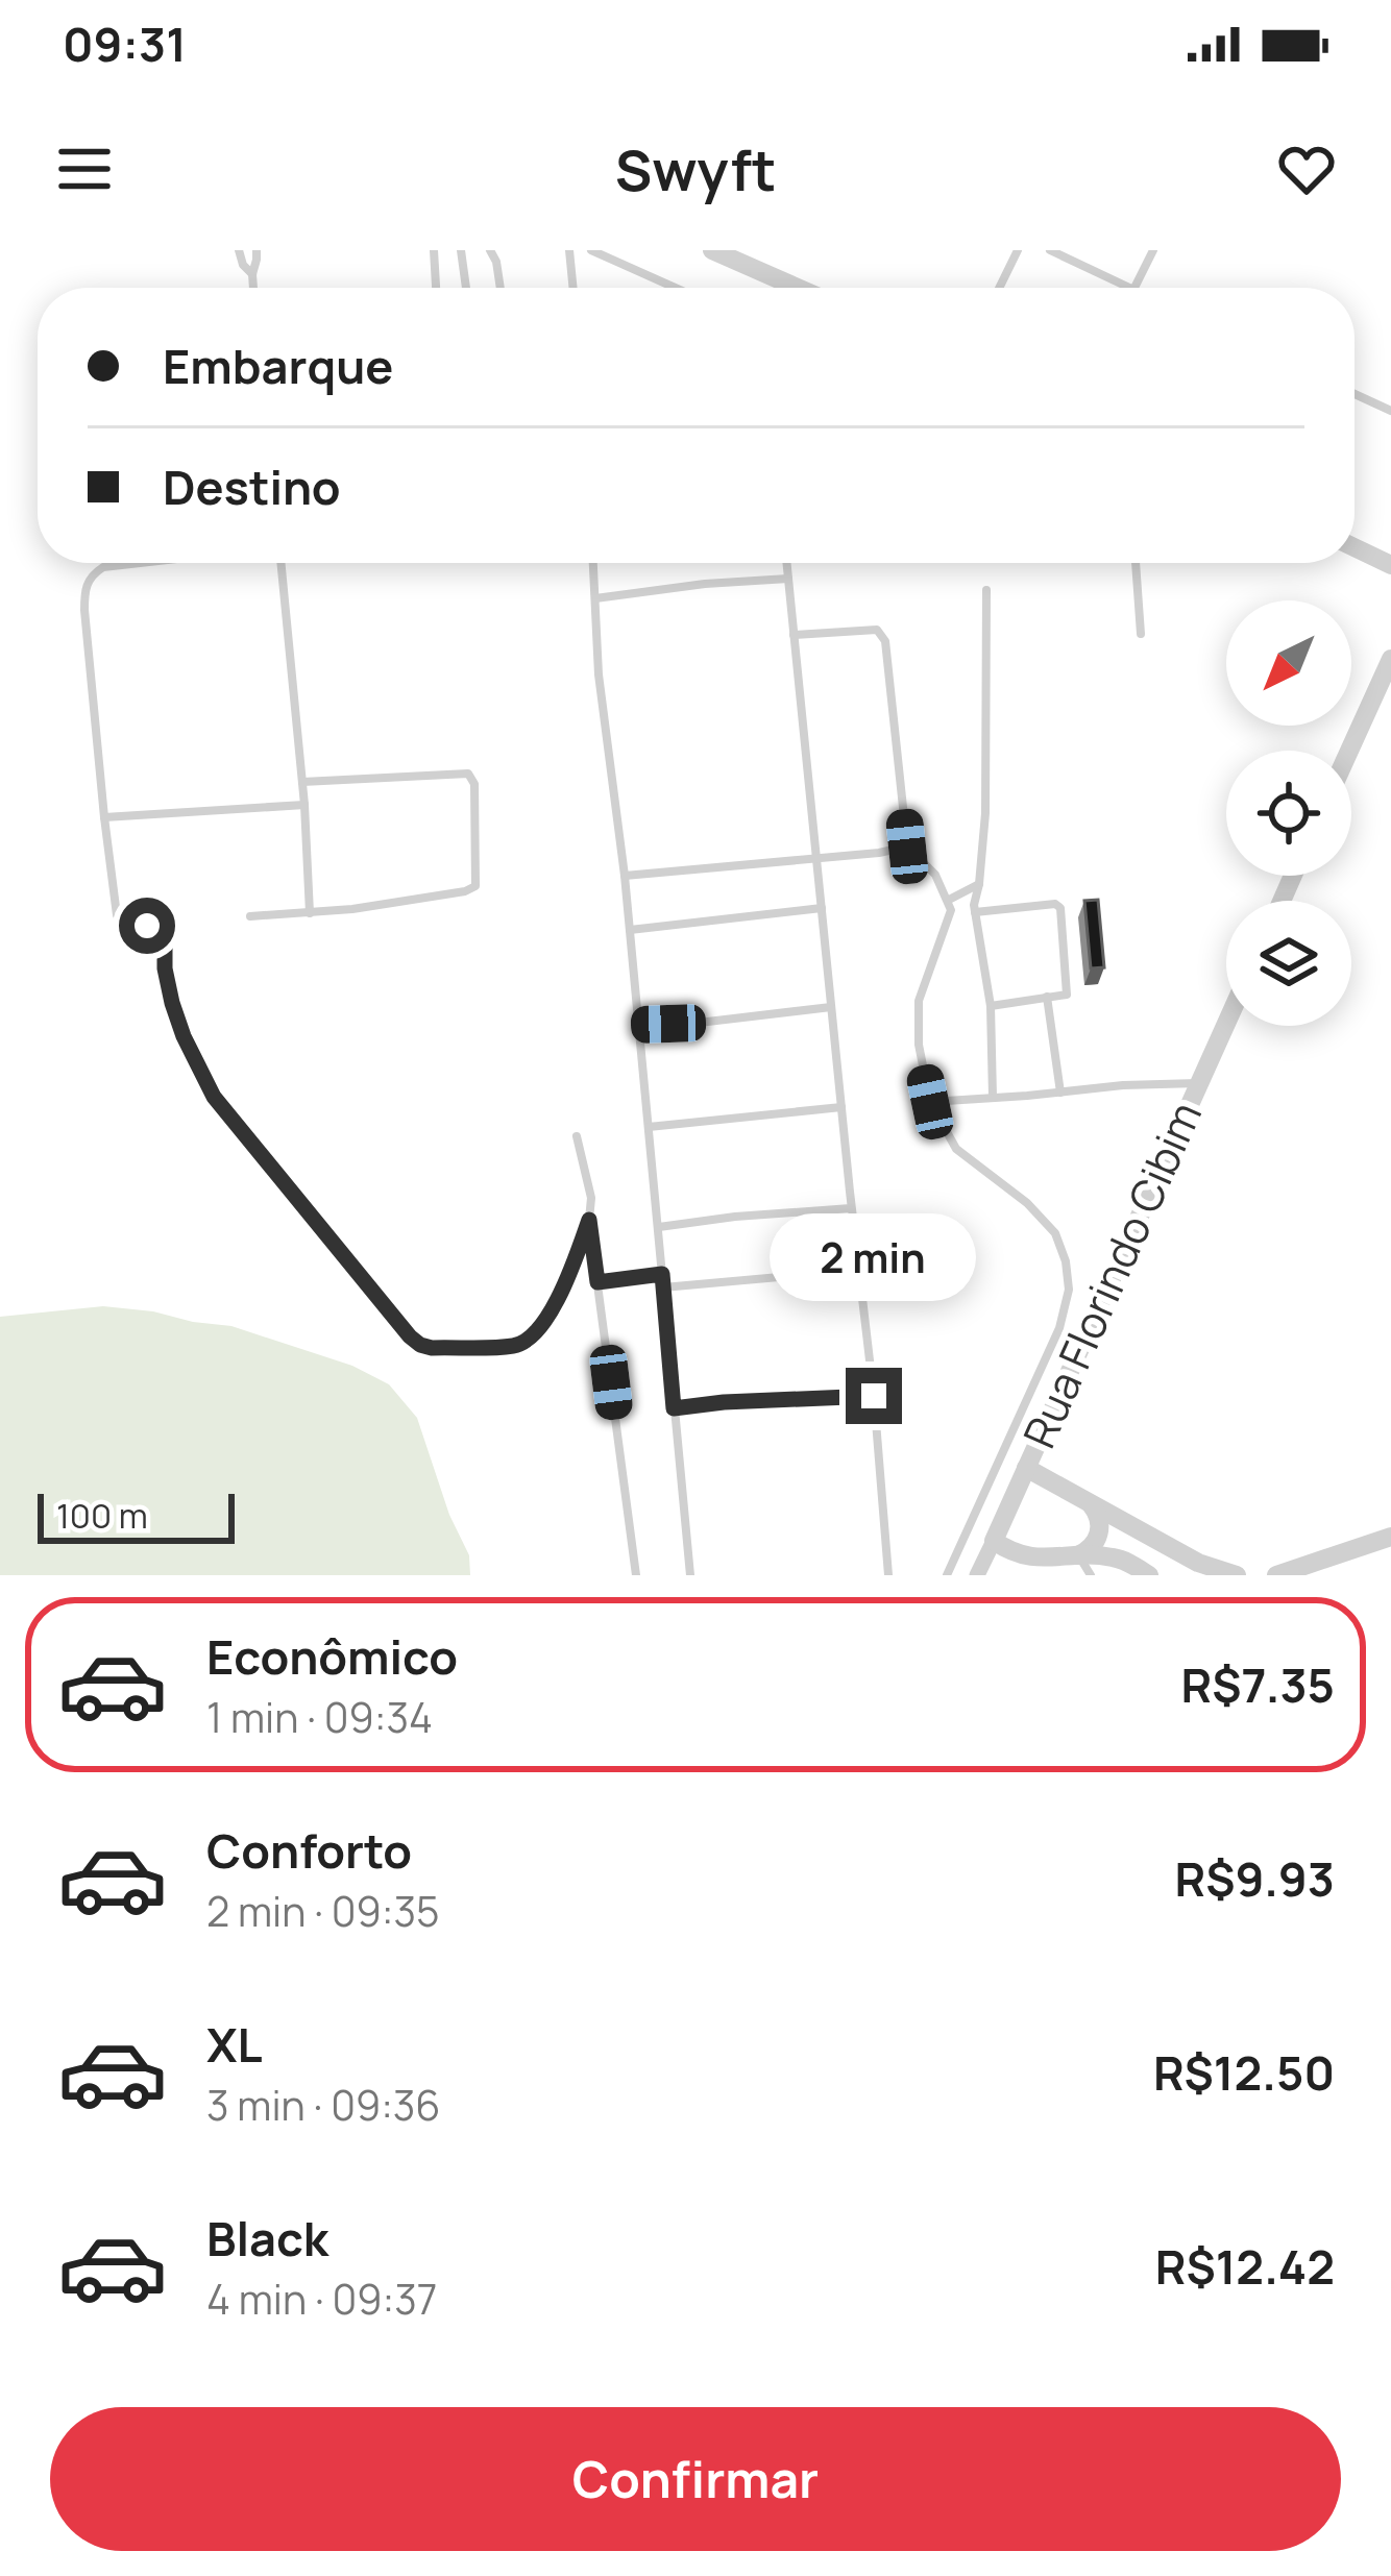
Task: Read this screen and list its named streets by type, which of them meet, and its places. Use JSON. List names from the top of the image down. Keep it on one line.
{"streets":{"street":["Rua Florindo Cibim"]},"scale_bar":"100 m","north":"bottom left","page":{"status":"09:31","header":"Swyft","banner":["Embarque","Destino"],"bubble":"2 min","scale":"100 m","list":[{"name":"Econômico","note":"1 min · 09:34","value":"R$7.35"},{"name":"Conforto","note":"2 min · 09:35","value":"R$9.93"},{"name":"XL","note":"3 min · 09:36","value":"R$12.50"},{"name":"Black","note":"4 min · 09:37","value":"R$12.42"}],"buttons":"Confirmar"}}
